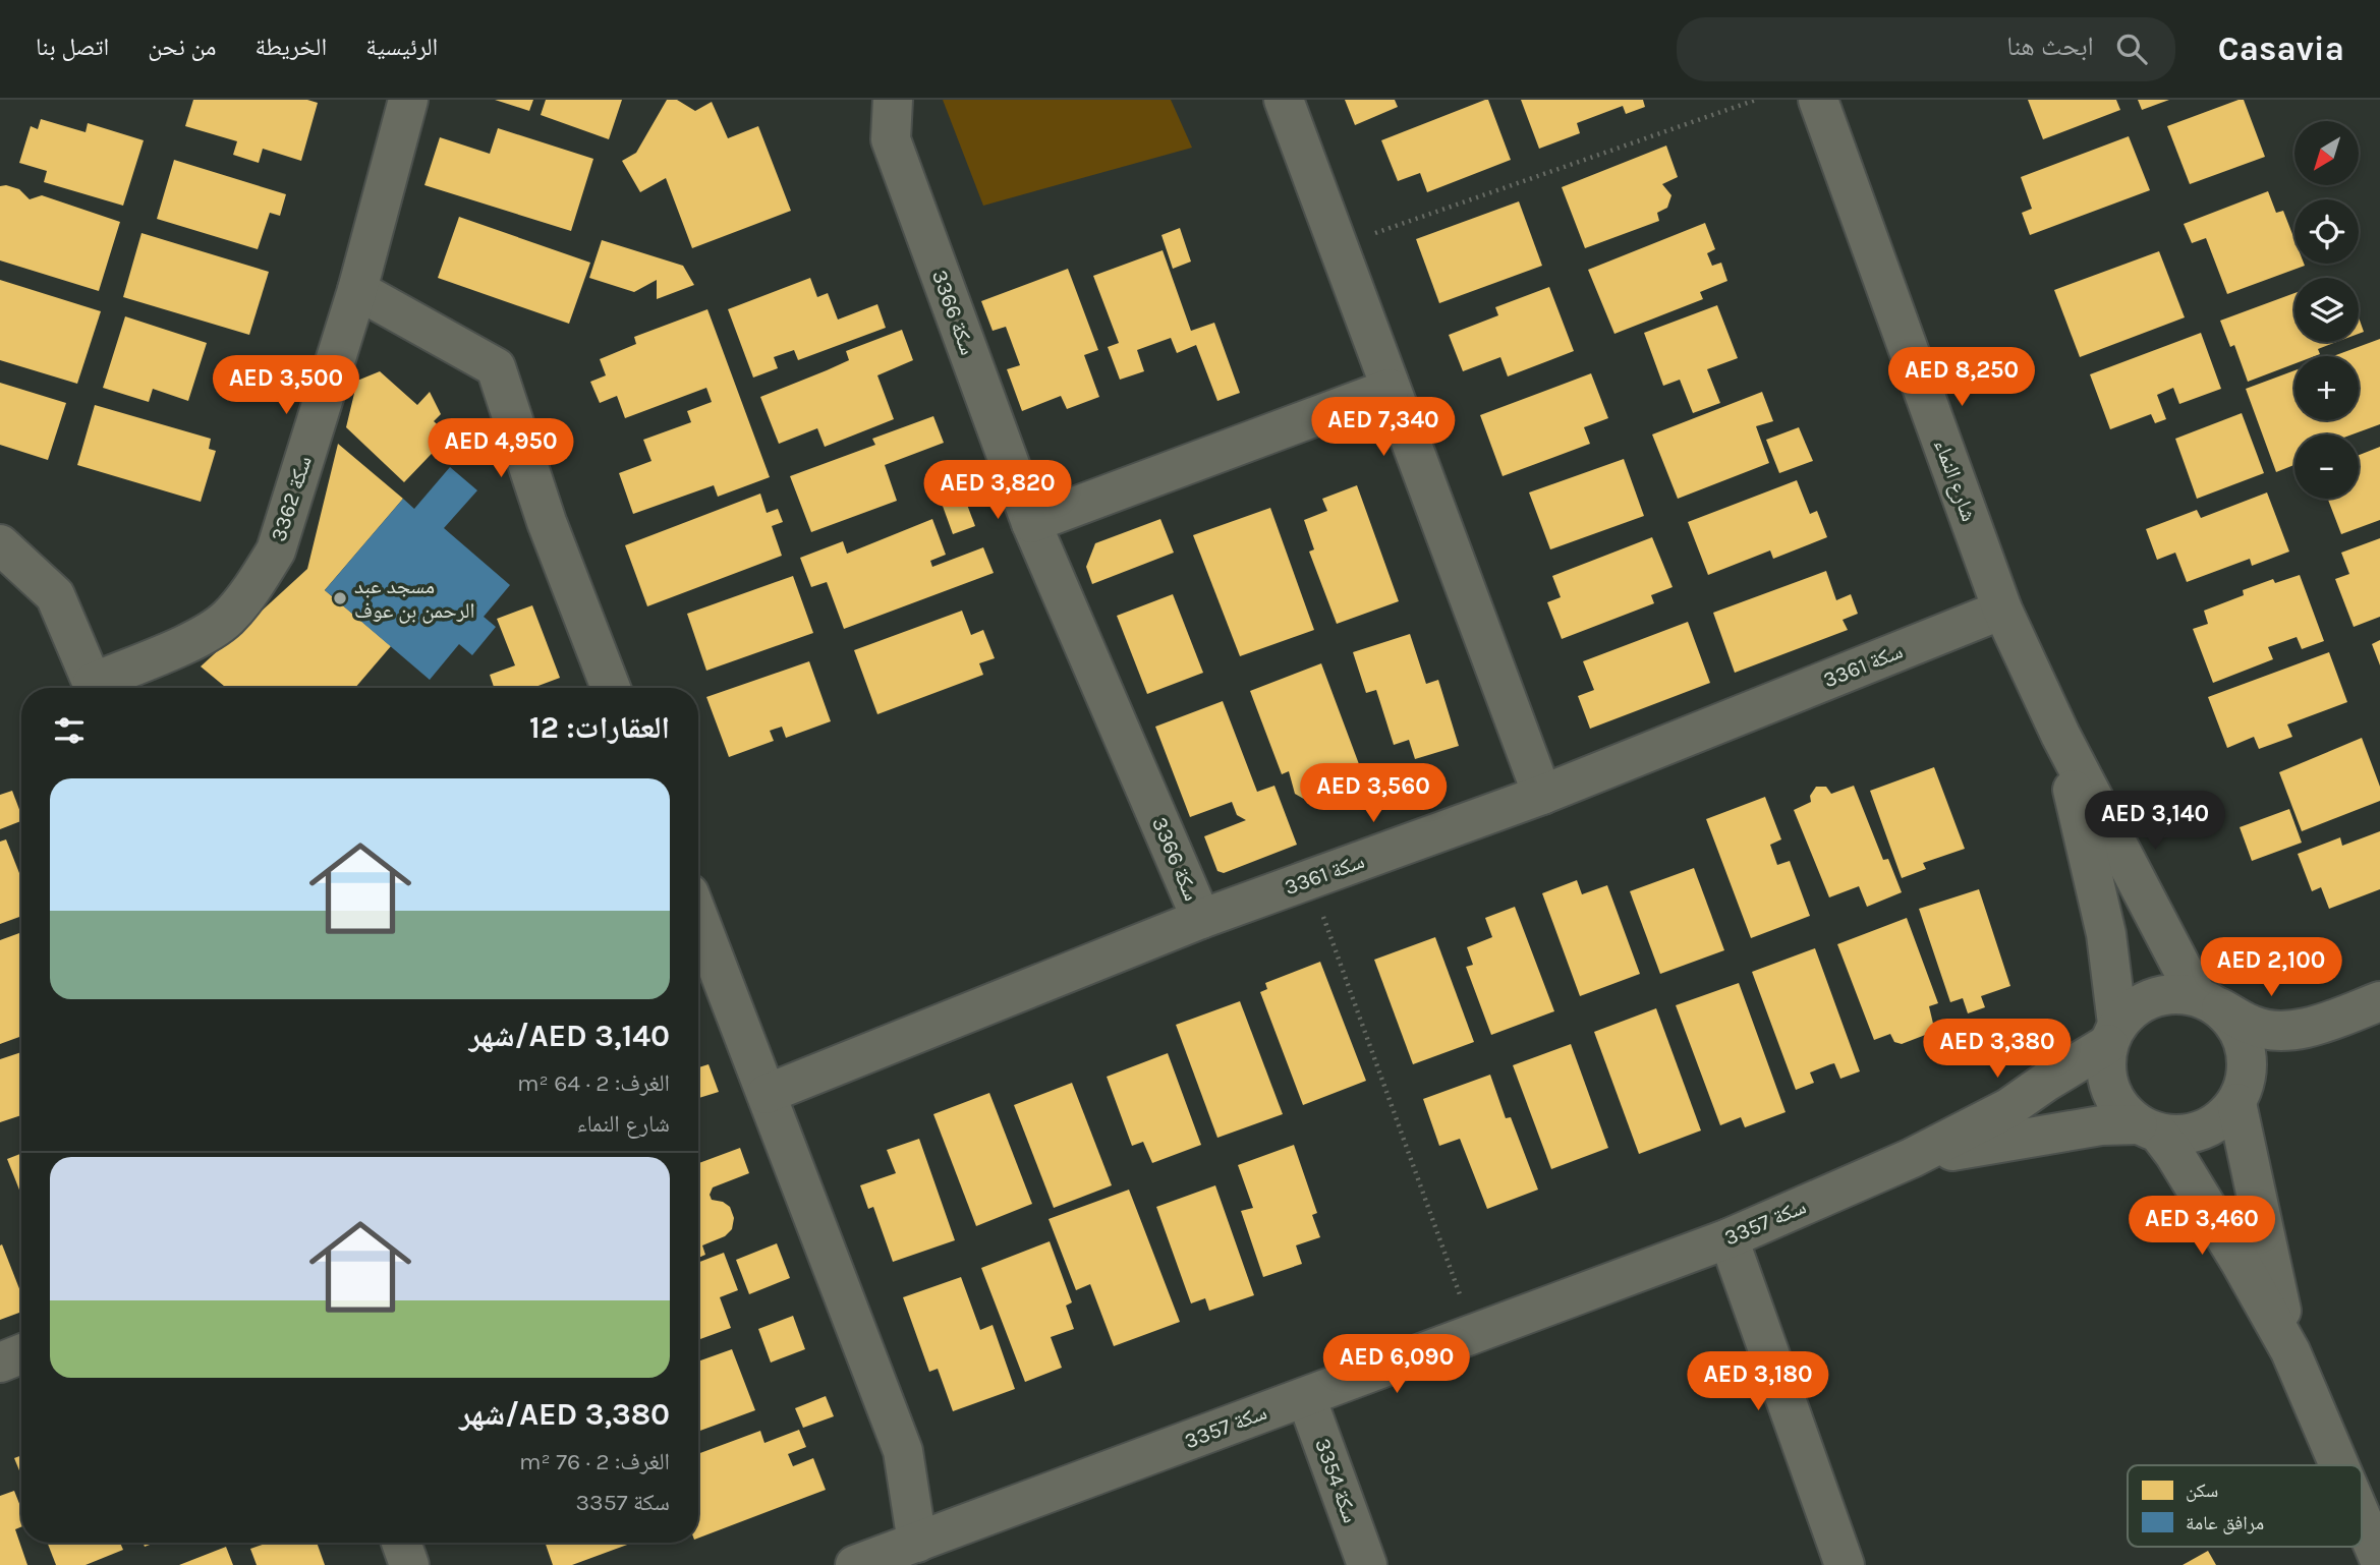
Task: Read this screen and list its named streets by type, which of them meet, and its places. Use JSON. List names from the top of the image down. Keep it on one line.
{"streets":{"street":["سكة 3366","شارع النماء","سكة 3362","سكة 3361","سكة 3357","سكة 3354"]},"crossings":[["سكة 3366","سكة 3361"],["شارع النماء","سكة 3361"],["شارع النماء","سكة 3357"],["سكة 3357","سكة 3354"]],"places":["مسجد عبد الرحمن بن عوف"],"legend":["سكن","مرافق عامة"],"north":"bottom left","page":{"header":"Casavia","search":"ابحث هنا","nav":["الرئيسية","الخريطة","من نحن","اتصل بنا"],"map_buttons":["+","−"],"price":["AED 8,250","AED 3,500","AED 7,340","AED 4,950","AED 3,820","AED 3,560","AED 3,140","AED 2,100","AED 3,380","AED 3,460","AED 6,090","AED 3,180"],"heading":"العقارات: 12","list":[{"name":"AED 3,140/شهر","note":"الغرف: 2 · 64 m² · شارع النماء"},{"name":"AED 3,380/شهر","note":"الغرف: 2 · 76 m² · سكة 3357"}]}}
